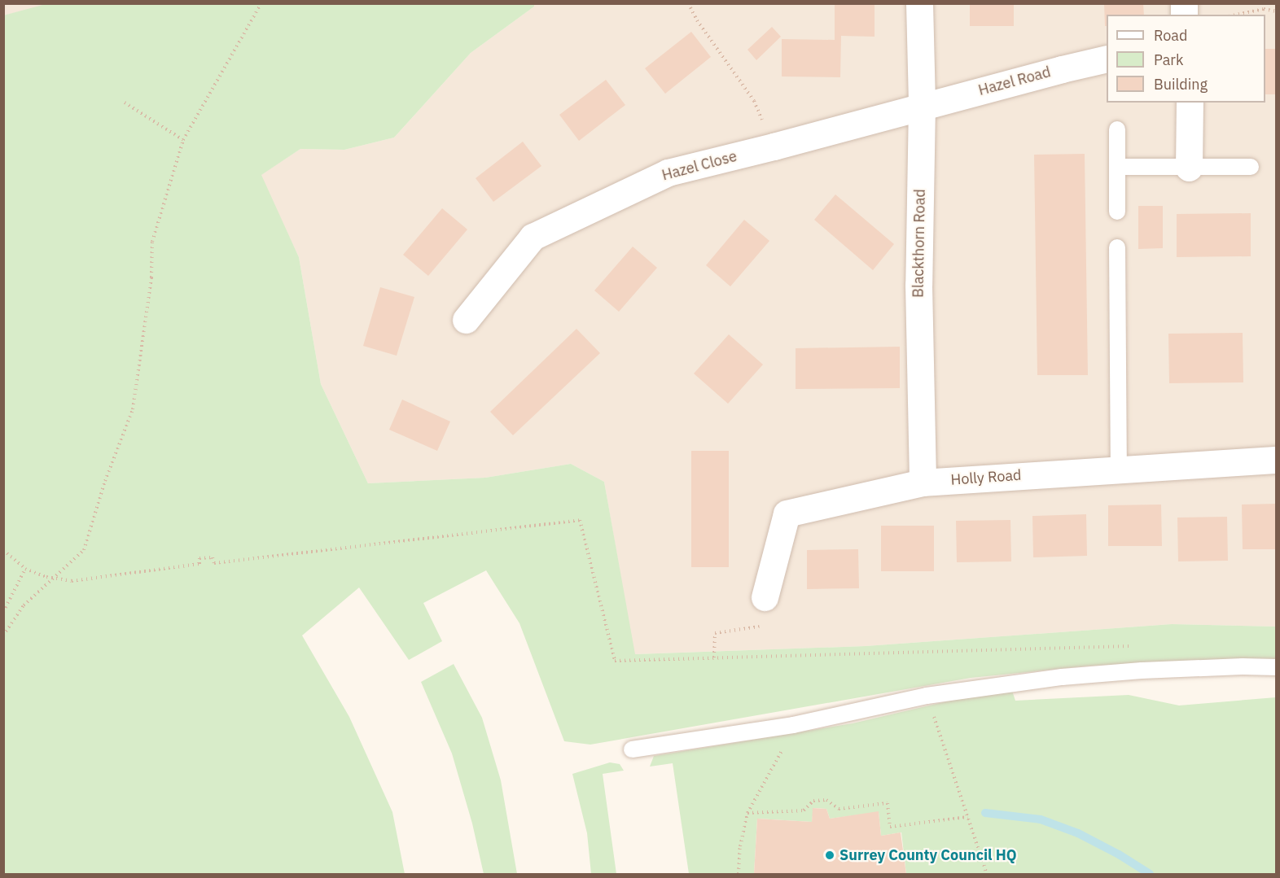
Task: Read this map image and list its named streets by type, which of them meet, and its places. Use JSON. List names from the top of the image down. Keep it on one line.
{"streets":{"street":["Hazel Road","Hazel Close","Blackthorn Road","Holly Road"]},"crossings":[["Hazel Road","Hazel Close"],["Hazel Road","Blackthorn Road"],["Hazel Close","Blackthorn Road"],["Blackthorn Road","Holly Road"]],"places":["Surrey County Council HQ"],"legend":["Road","Park","Building"]}
